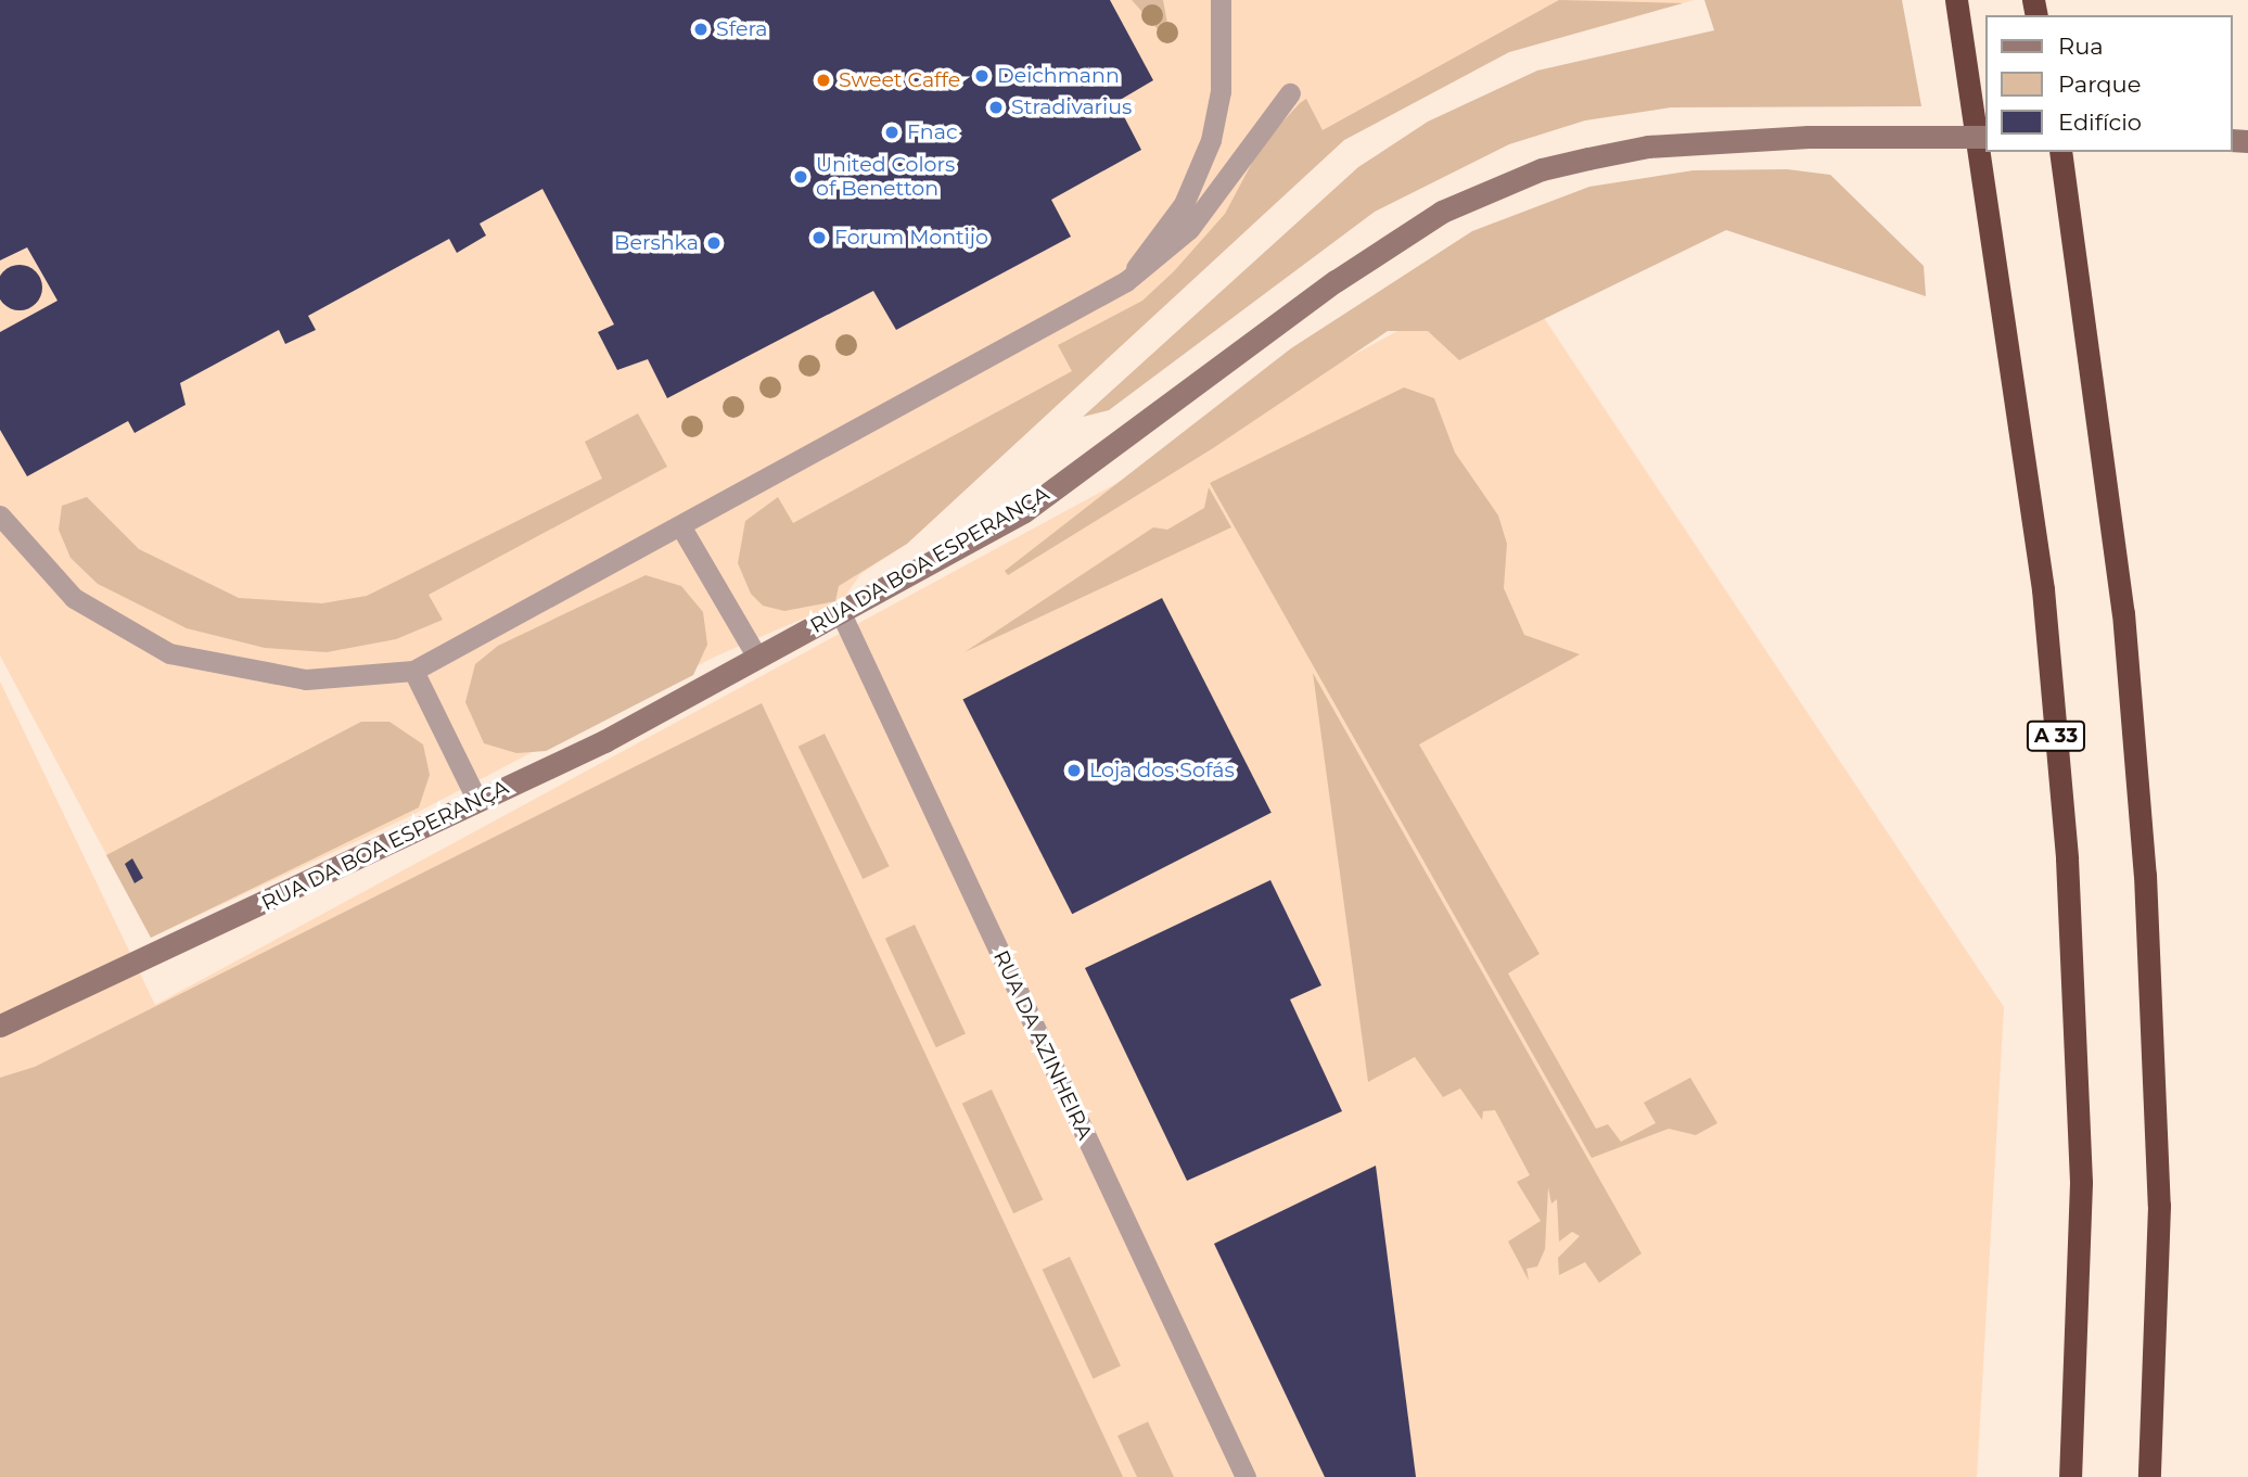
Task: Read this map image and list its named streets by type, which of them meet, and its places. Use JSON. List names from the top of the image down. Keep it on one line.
{"streets":{"highway":["A 33"],"street":["RUA DA BOA ESPERANÇA"],"lane":["RUA DA AZINHEIRA"]},"crossings":[["RUA DA BOA ESPERANÇA","RUA DA AZINHEIRA"]],"places":["Sfera","Deichmann","Sweet Caffe","Stradivarius","Fnac","United Colors of Benetton","Forum Montijo","Bershka","Loja dos Sofás"],"legend":["Rua","Parque","Edifício"]}
